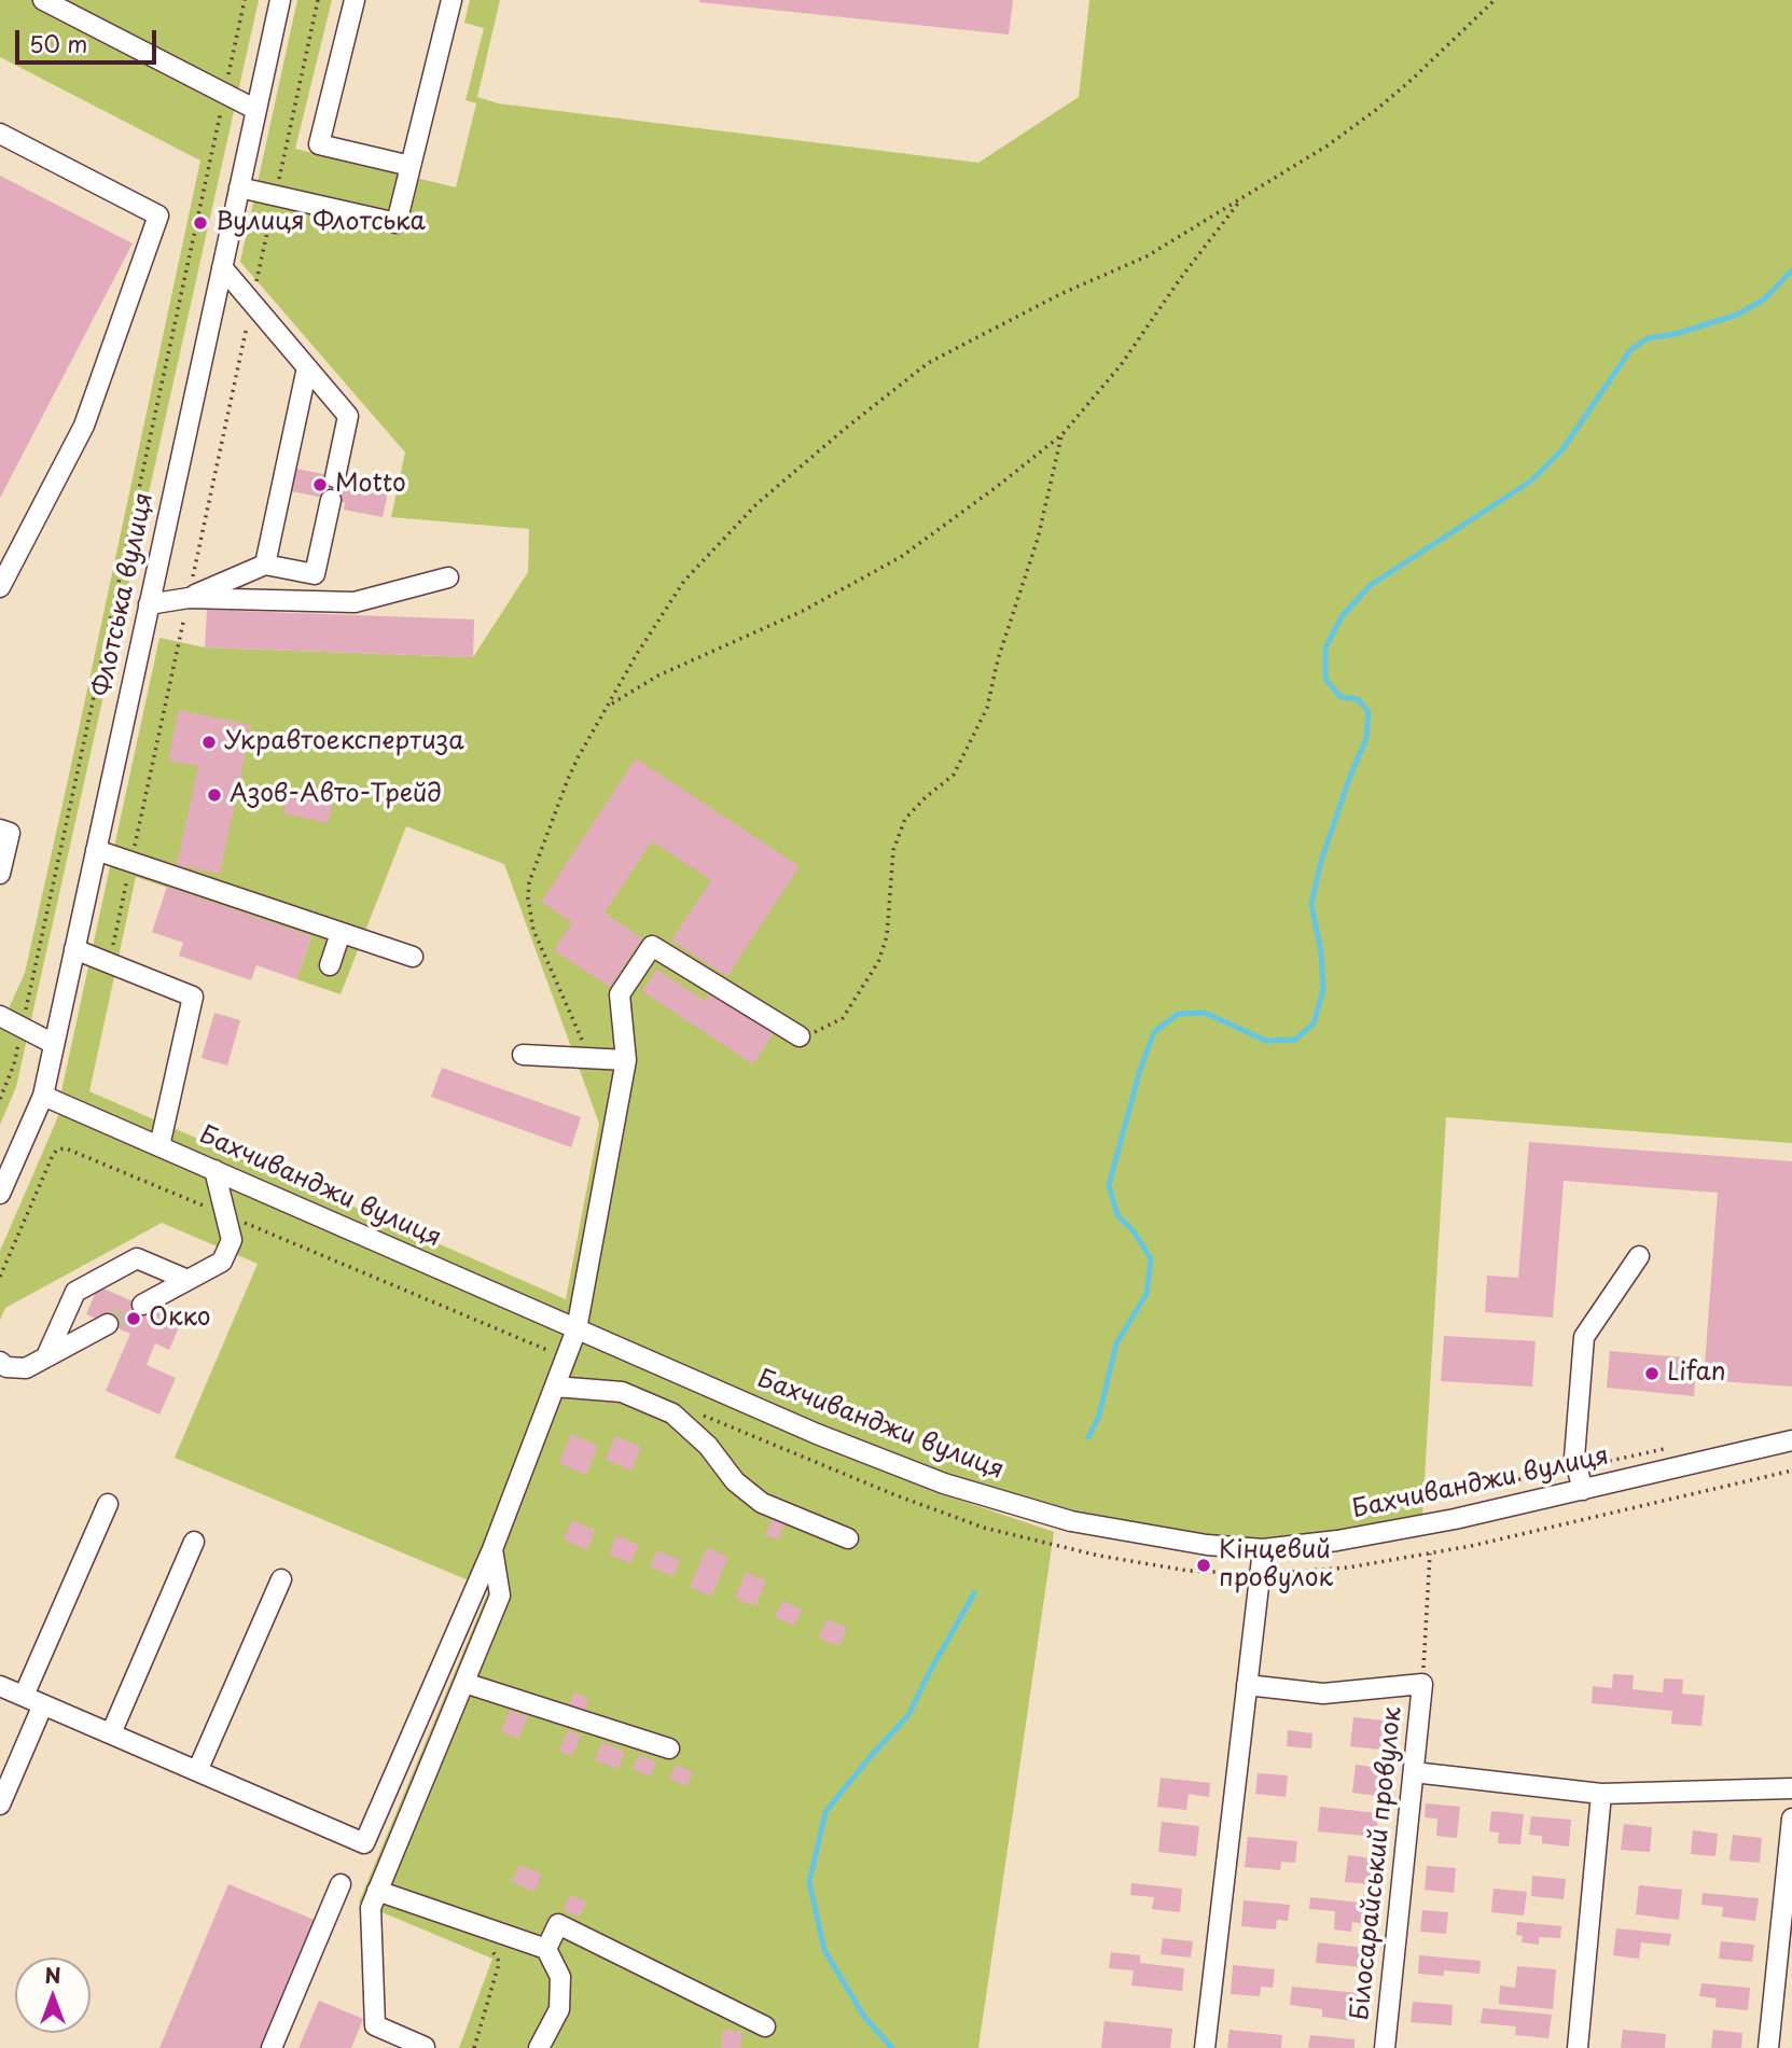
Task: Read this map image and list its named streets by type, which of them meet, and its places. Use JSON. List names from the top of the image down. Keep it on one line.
{"streets":{"street":["Флотська вулиця","Бахчиванджи вулиця","Білосарайський провулок"]},"crossings":[["Флотська вулиця","Бахчиванджи вулиця"]],"places":["Вулиця Флотська","Motto","Укравтоекспертиза","Азов-Авто-Трейд","Окко","Lifan","Кінцевий провулок"],"scale_bar":"50 m","north":"top"}
